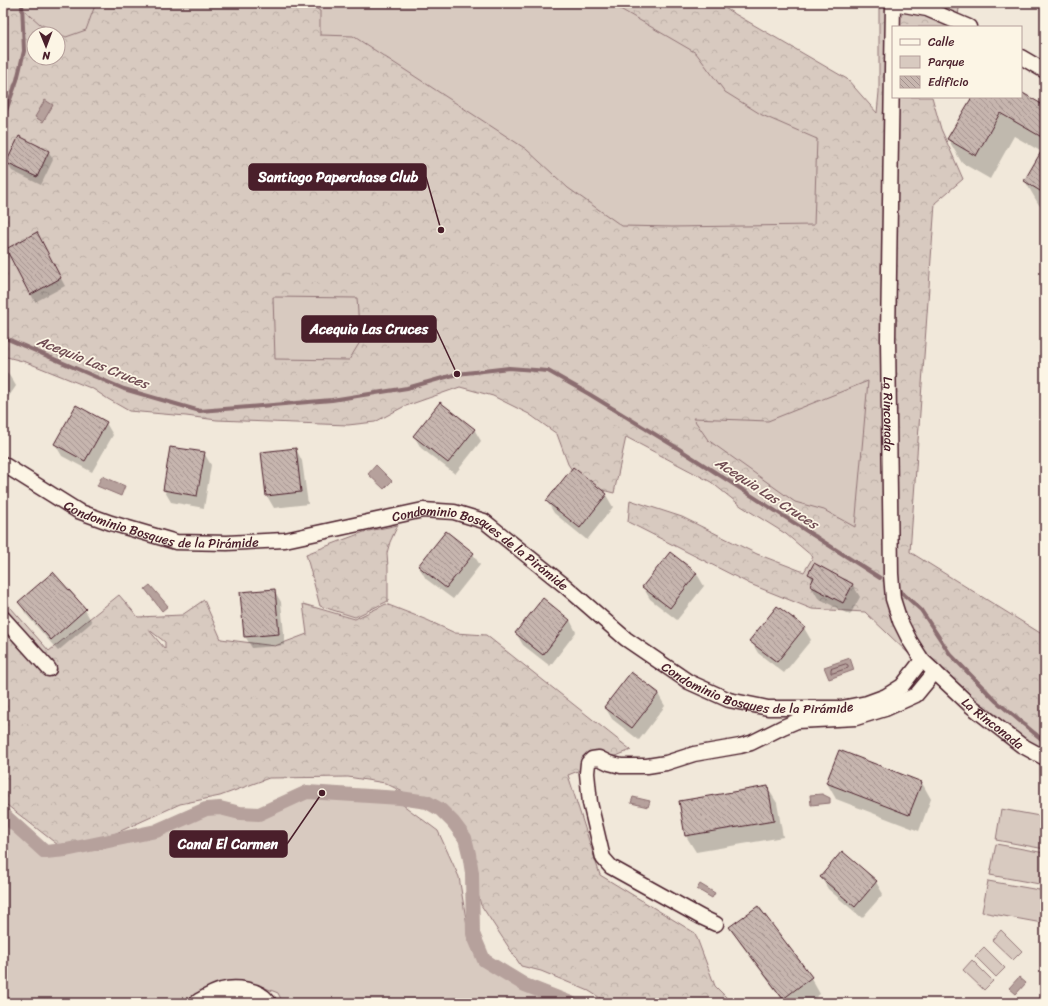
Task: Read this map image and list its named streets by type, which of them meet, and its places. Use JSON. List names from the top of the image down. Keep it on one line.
{"streets":{"street":["La Rinconada","Condominio Bosques de la Pirámide"]},"crossings":[["La Rinconada","Condominio Bosques de la Pirámide"]],"water":["Acequia Las Cruces"],"places":["Santiago Paperchase Club","Acequia Las Cruces","Canal El Carmen"],"legend":["Calle","Parque","Edificio"],"north":"bottom"}
